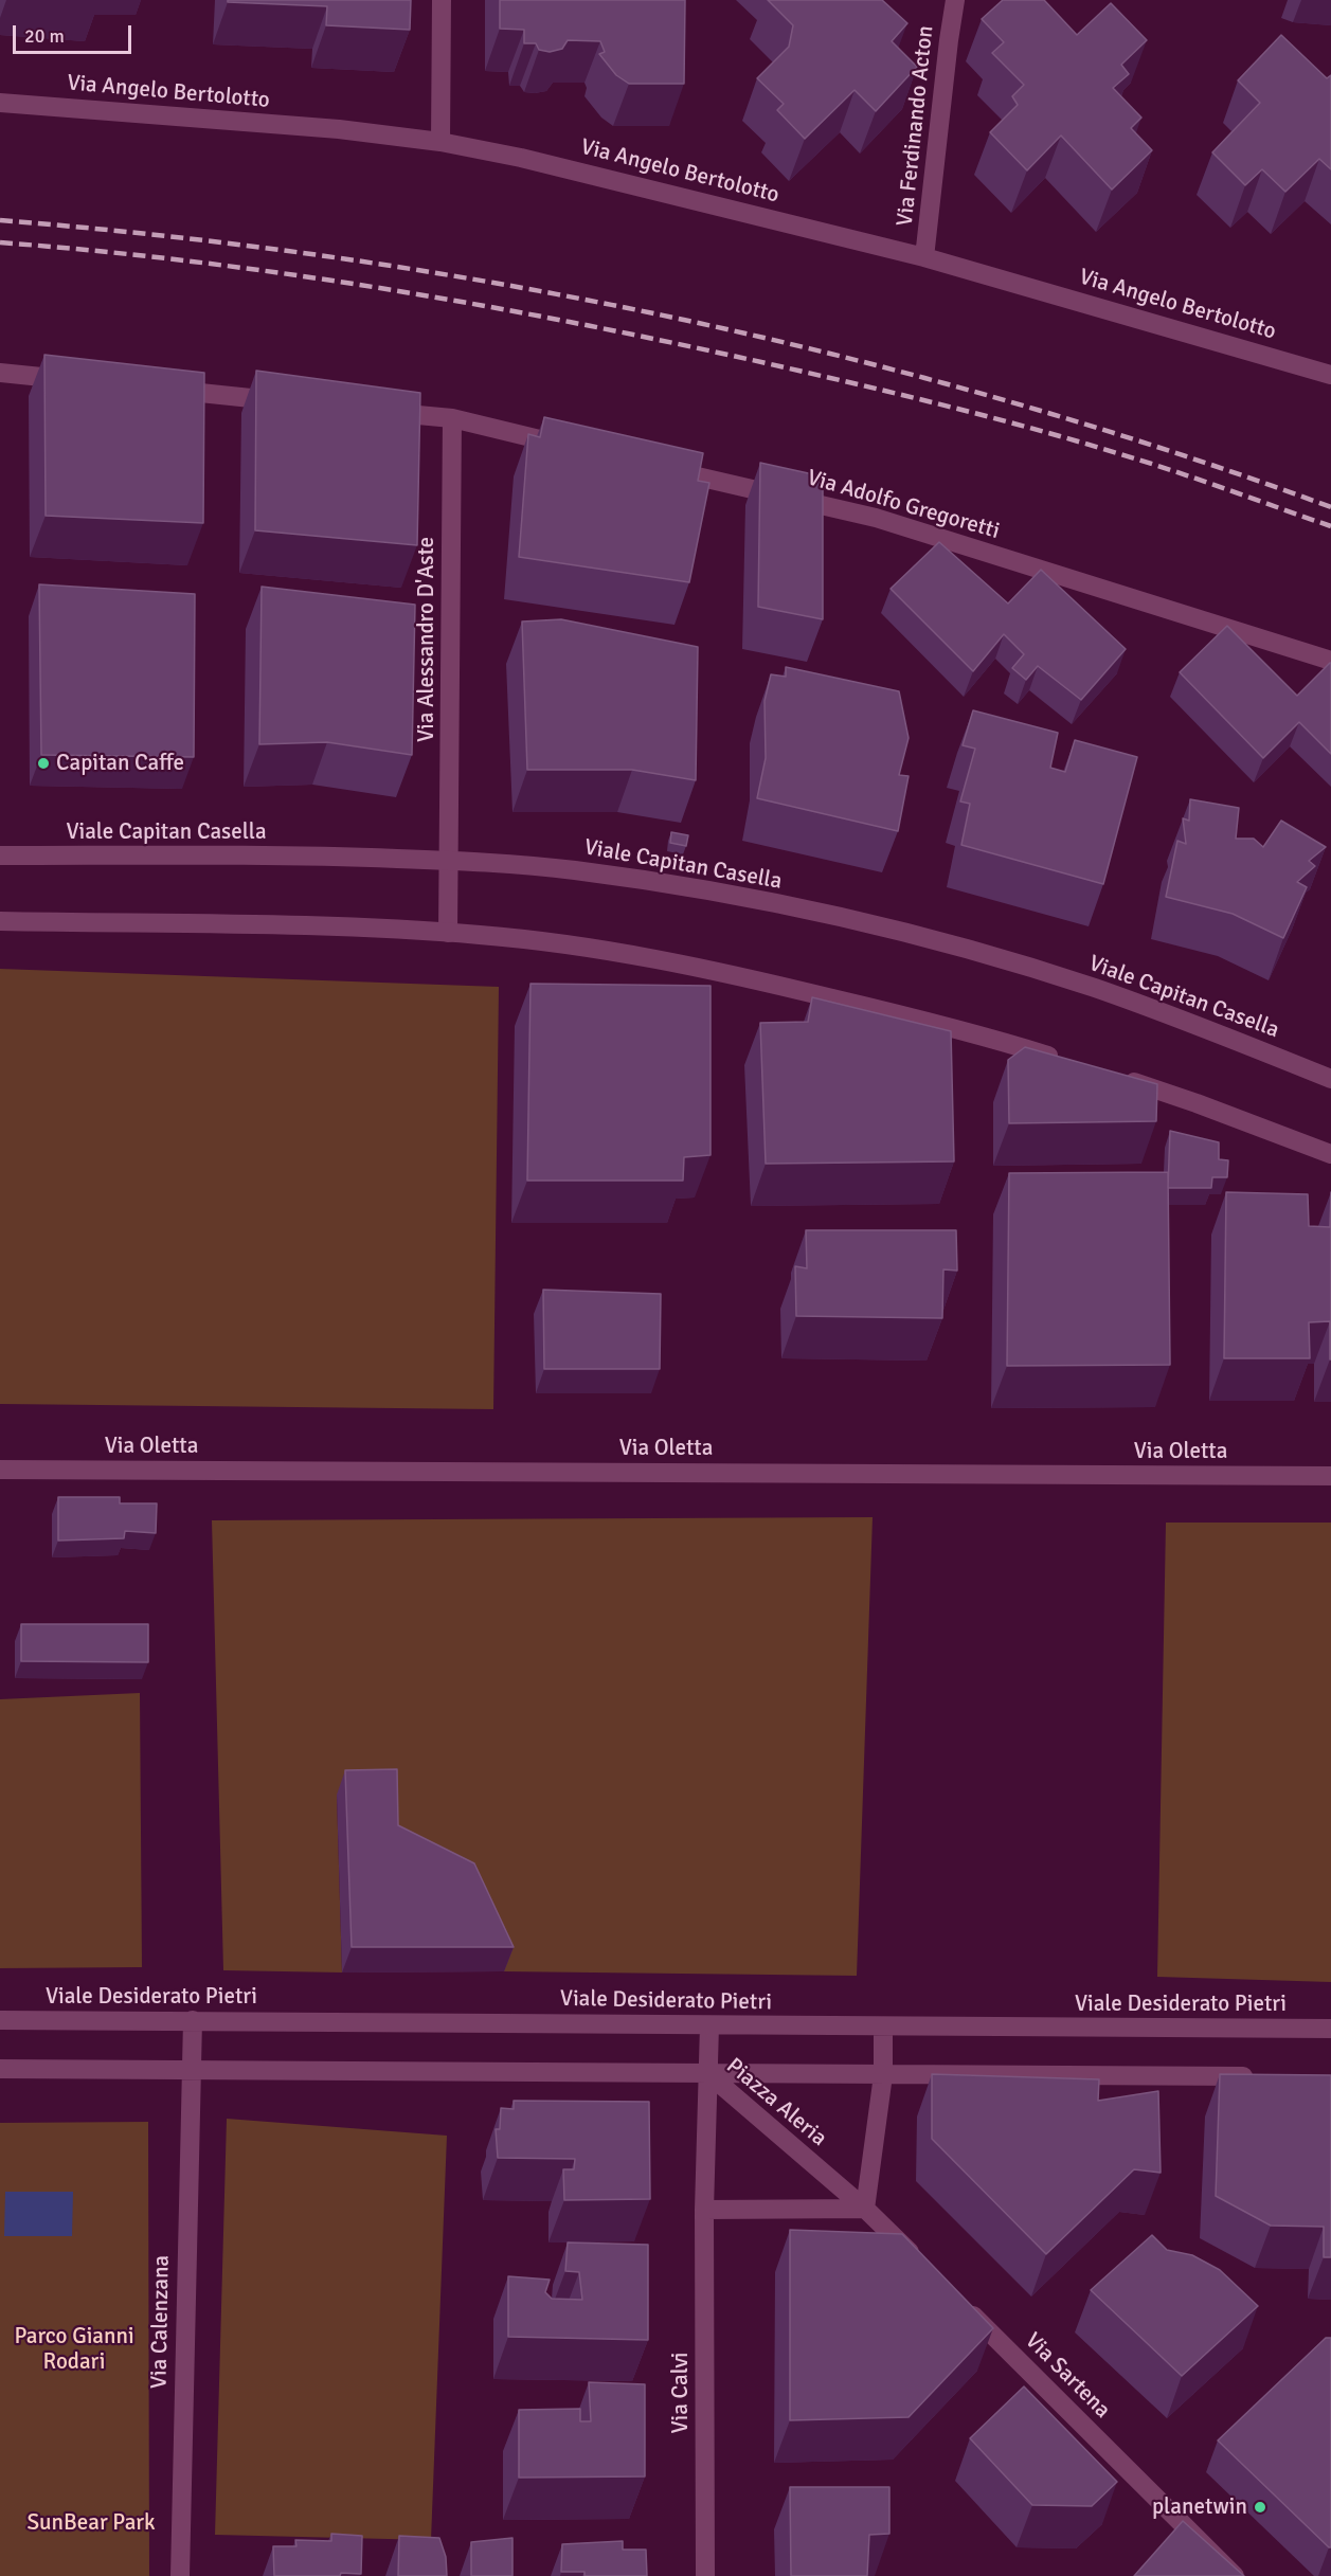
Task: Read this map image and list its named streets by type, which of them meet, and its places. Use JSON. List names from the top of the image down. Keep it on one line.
{"streets":{"street":["Via Angelo Bertolotto","Via Ferdinando Acton","Via Adolfo Gregoretti","Via Alessandro D'Aste","Viale Capitan Casella","Via Oletta","Viale Desiderato Pietri","Piazza Aleria","Via Calenzana","Via Sartena","Via Calvi"]},"crossings":[["Via Angelo Bertolotto","Via Ferdinando Acton"],["Via Alessandro D'Aste","Viale Capitan Casella"],["Viale Desiderato Pietri","Via Calenzana"],["Piazza Aleria","Via Calvi"]],"parks":["Parco Gianni Rodari","SunBear Park"],"places":["Capitan Caffe","planetwin"],"scale_bar":"20 m"}
